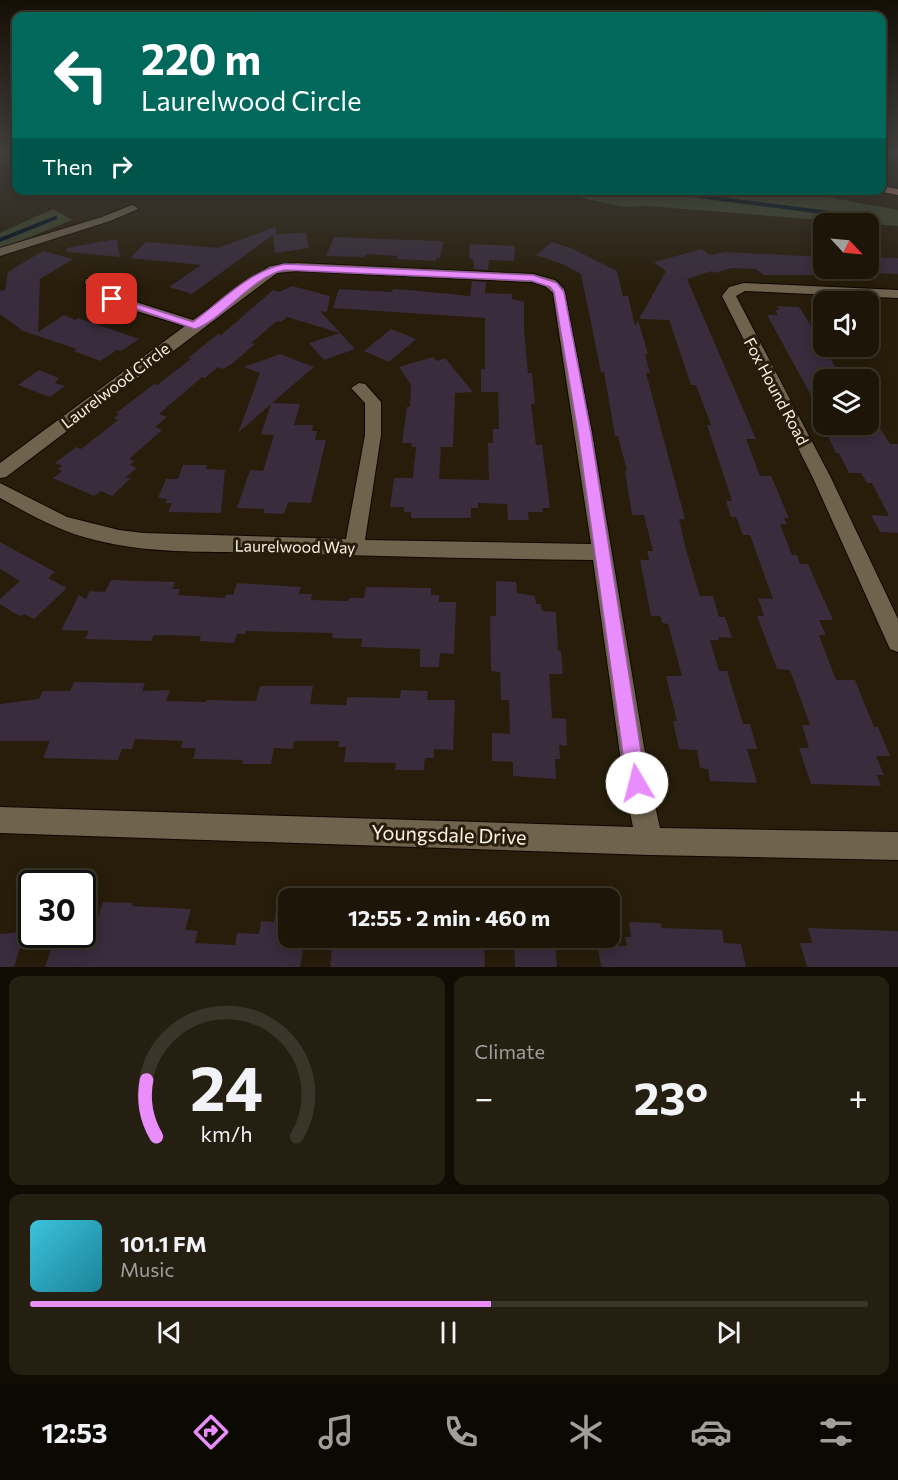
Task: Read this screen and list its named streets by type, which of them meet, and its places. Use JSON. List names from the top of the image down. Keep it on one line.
{"streets":{"street":["Laurelwood Circle","Fox Hound Road","Laurelwood Way","Youngsdale Drive"]},"crossings":[["Laurelwood Circle","Laurelwood Way"],["Laurelwood Circle","Youngsdale Drive"]],"north":"bottom right","page":{"turn":["220 m","Laurelwood Circle"],"then":"Then","limit":"30","trip":"12:55 · 2 min · 460 m","tile":"Climate","heat":["−","23°","+"],"song":["101.1 FM","Music"],"tabs":"12:53","gauge":["24","km/h"]}}
